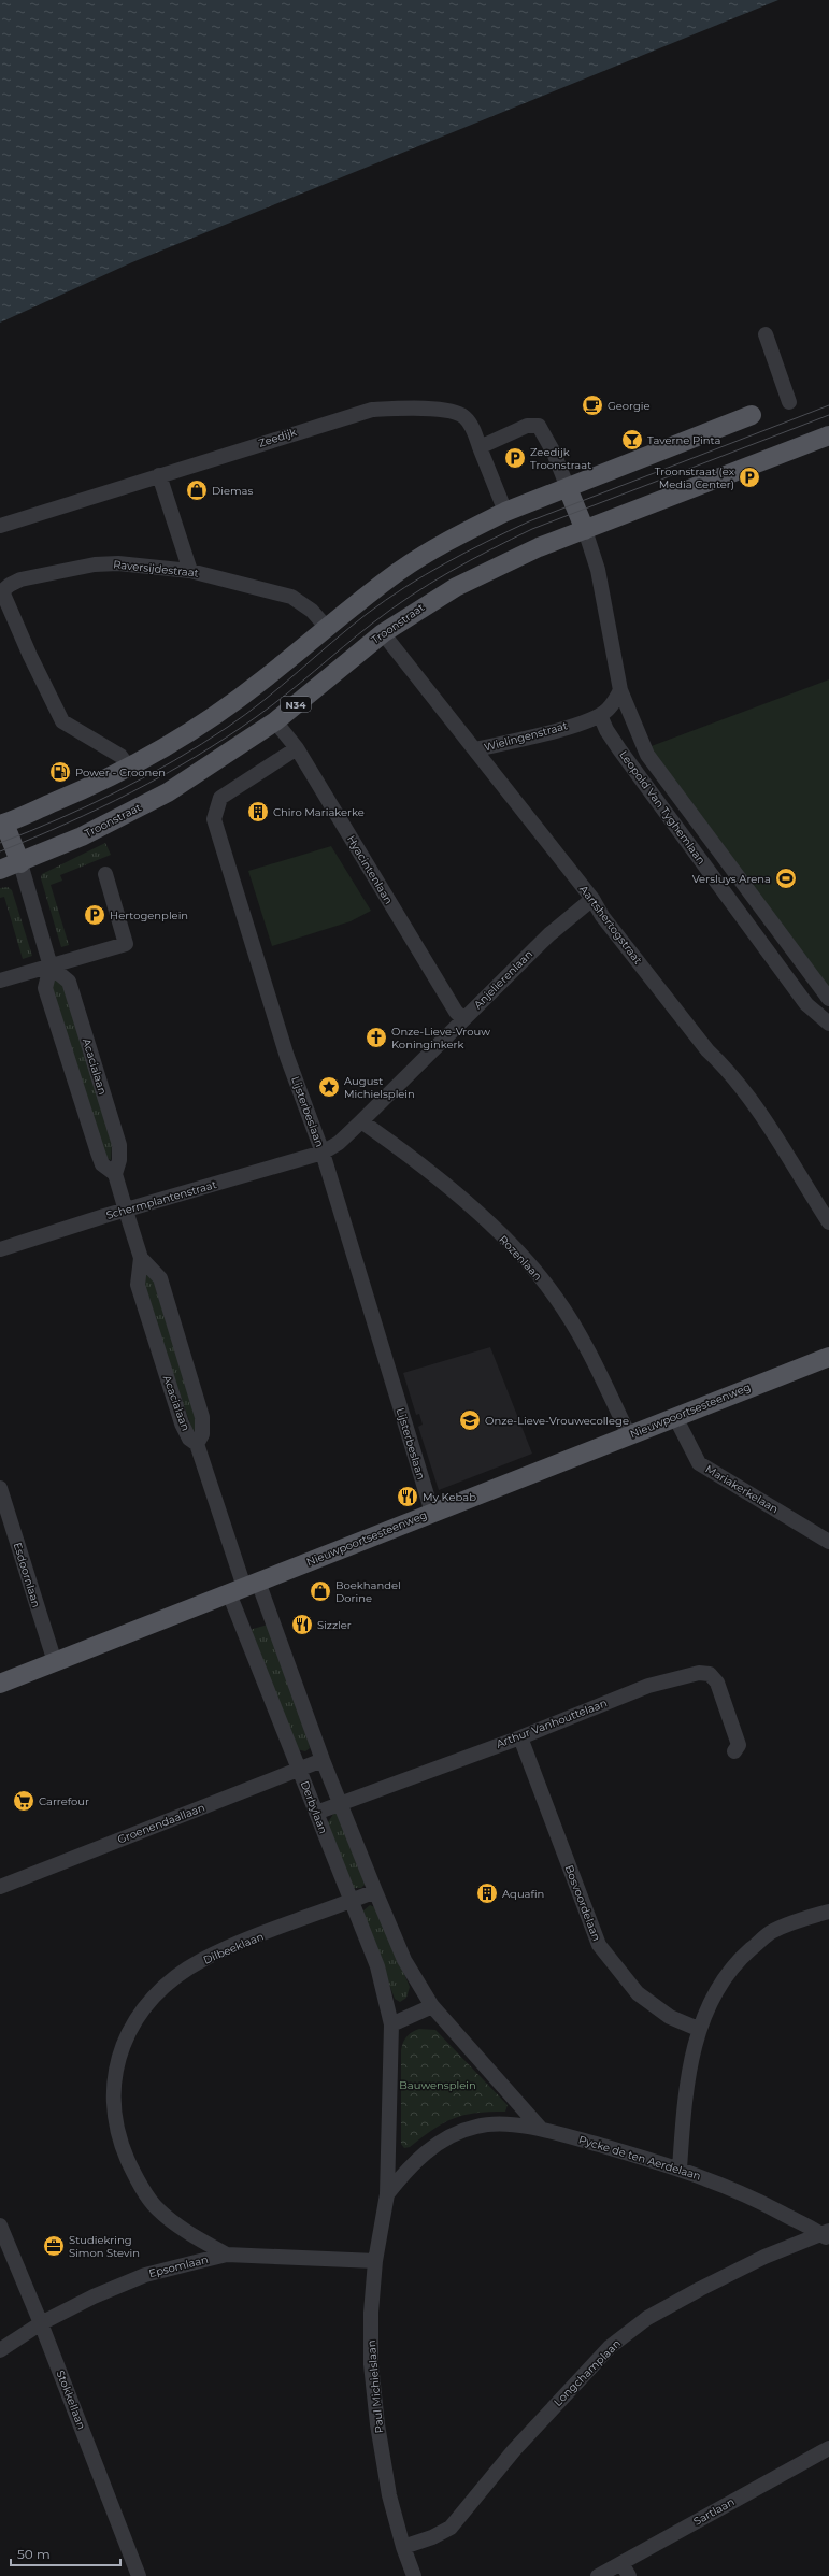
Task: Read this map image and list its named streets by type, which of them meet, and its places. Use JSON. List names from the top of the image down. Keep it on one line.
{"streets":{"main road":["Troonstraat","N34","Nieuwpoortsesteenweg"],"street":["Zeedijk","Raversijdestraat","Wielingenstraat","Leopold Van Tyghemlaan","Hyacintenlaan","Aartshertogstraat","Anjelierenlaan","Acacialaan","Lijsterbeslaan","Schermplantenstraat","Rozenlaan","Mariakerkelaan","Esdoornlaan","Arthur Vanhouttelaan","Derbylaan","Groenendaallaan","Bosvoordelaan","Dilbeeklaan","Pycke de ten Aerdelaan","Epsomlaan","Longchamplaan","Paul Michielslaan","Stokkellaan","Sartlaan"]},"crossings":[["Troonstraat","Leopold Van Tyghemlaan"],["Troonstraat","Hyacintenlaan"],["Troonstraat","Aartshertogstraat"],["Wielingenstraat","Leopold Van Tyghemlaan"],["Wielingenstraat","Aartshertogstraat"],["Hyacintenlaan","Anjelierenlaan"],["Hyacintenlaan","Lijsterbeslaan"],["Aartshertogstraat","Anjelierenlaan"],["Anjelierenlaan","Lijsterbeslaan"],["Anjelierenlaan","Schermplantenstraat"],["Anjelierenlaan","Rozenlaan"],["Acacialaan","Schermplantenstraat"],["Acacialaan","Nieuwpoortsesteenweg"],["Acacialaan","Derbylaan"],["Lijsterbeslaan","Schermplantenstraat"],["Lijsterbeslaan","Nieuwpoortsesteenweg"],["Rozenlaan","Nieuwpoortsesteenweg"],["Nieuwpoortsesteenweg","Mariakerkelaan"],["Nieuwpoortsesteenweg","Esdoornlaan"],["Nieuwpoortsesteenweg","Derbylaan"],["Arthur Vanhouttelaan","Derbylaan"],["Arthur Vanhouttelaan","Bosvoordelaan"],["Derbylaan","Groenendaallaan"],["Derbylaan","Dilbeeklaan"],["Dilbeeklaan","Epsomlaan"],["Pycke de ten Aerdelaan","Longchamplaan"],["Epsomlaan","Paul Michielslaan"],["Epsomlaan","Stokkellaan"],["Longchamplaan","Paul Michielslaan"]],"parks":["Bauwensplein"],"places":{"cafe":["Georgie"],"bar":["Taverne Pinta"],"parking":["Zeedijk Troonstraat","Troonstraat (ex Media Center)","Hertogenplein"],"shop":["Diemas","Boekhandel Dorine"],"fuel station":["Power - Croonen"],"building":["Chiro Mariakerke","Aquafin"],"sports":["Versluys Arena"],"church":["Onze-Lieve-Vrouw Koninginkerk"],"place":["August Michielsplein"],"school or university":["Onze-Lieve-Vrouwecollege"],"restaurant":["My Kebab","Sizzler"],"supermarket":["Carrefour"],"office":["Studiekring Simon Stevin"]},"scale_bar":"50 m"}
